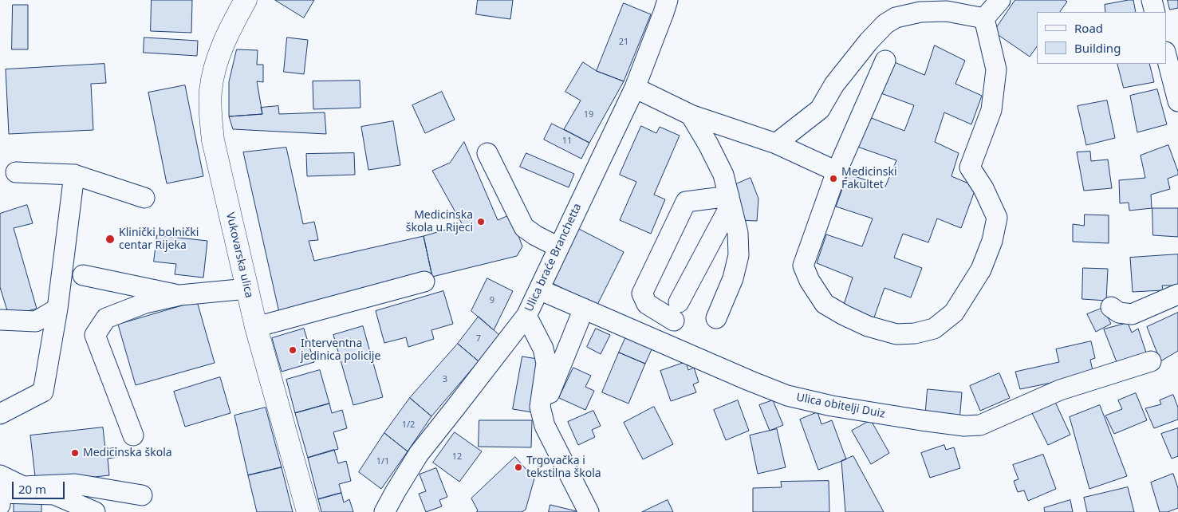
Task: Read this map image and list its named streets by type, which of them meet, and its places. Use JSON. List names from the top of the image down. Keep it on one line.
{"streets":{"main road":["Vukovarska ulica"],"street":["Ulica braće Branchetta","Ulica obitelji Duiz"]},"crossings":[["Ulica braće Branchetta","Ulica obitelji Duiz"]],"places":["Medicinski Fakultet","Medicinska škola u Rijeci","Klinički bolnički centar Rijeka","Interventna jedinica policije","Medicinska škola","Trgovačka i tekstilna škola"],"house_numbers":["21","19","11","9","7","3","1/2","12","1/1"],"legend":["Road","Building"],"scale_bar":"20 m"}
